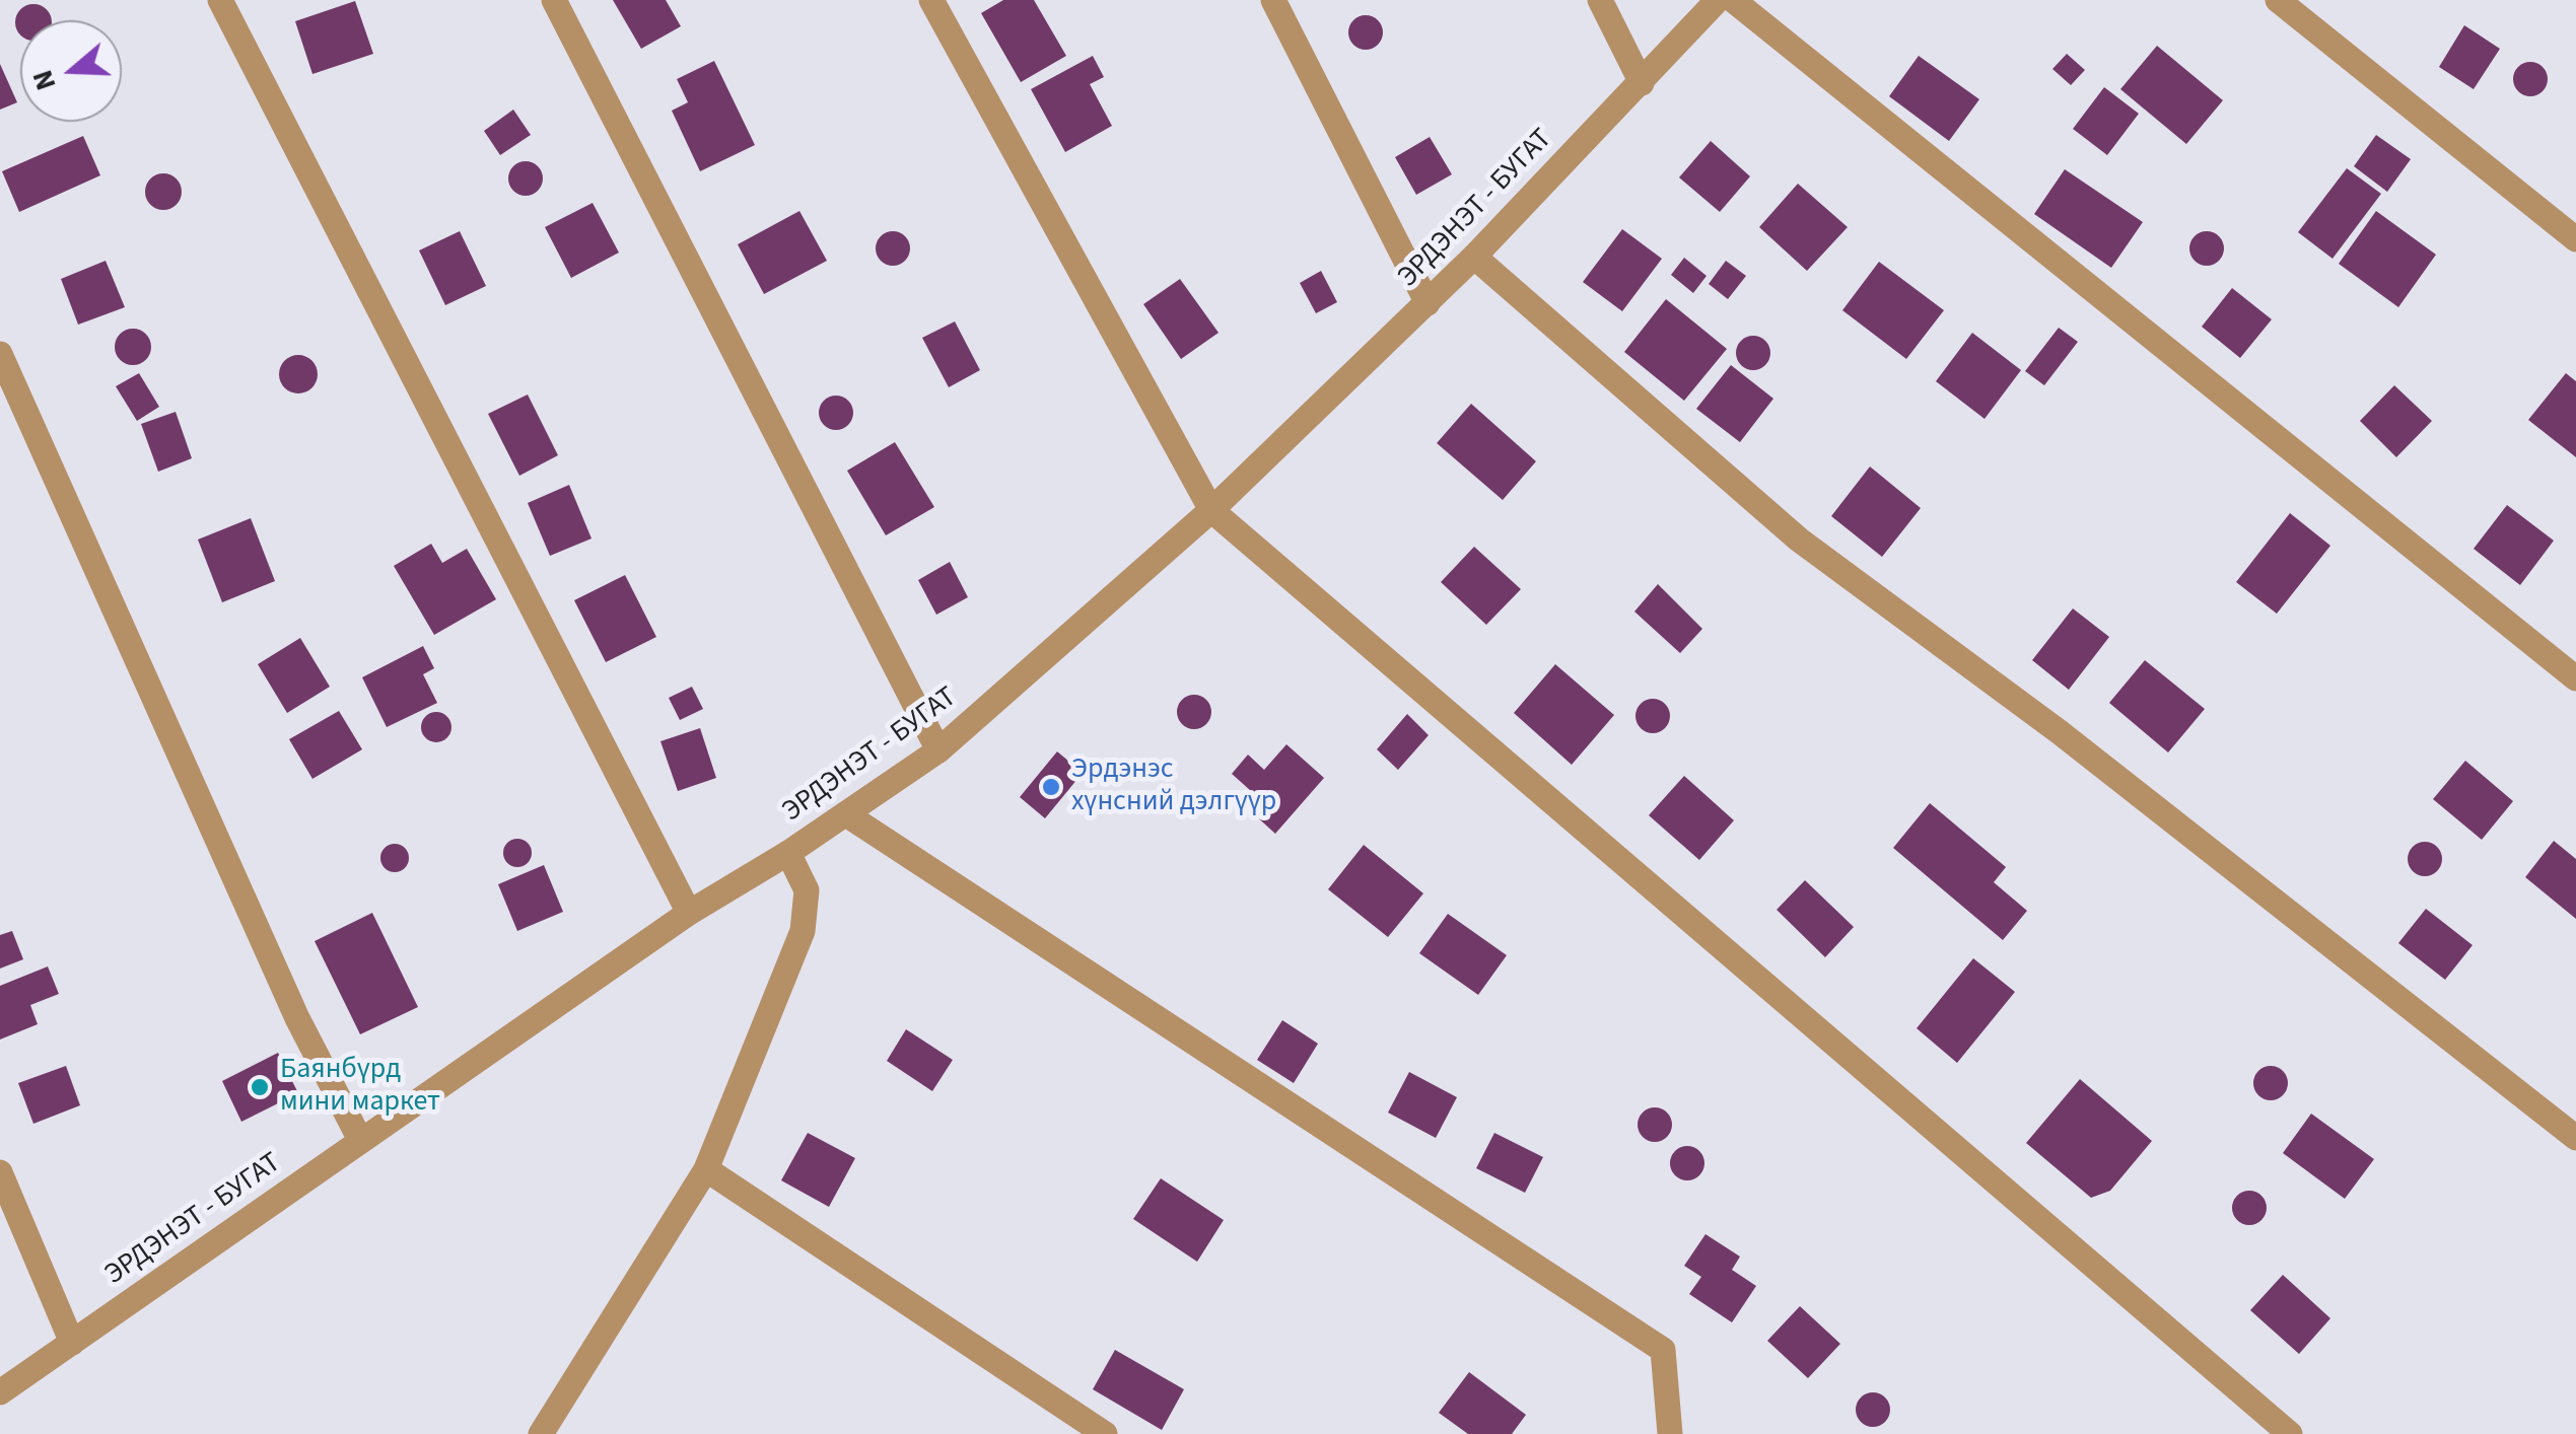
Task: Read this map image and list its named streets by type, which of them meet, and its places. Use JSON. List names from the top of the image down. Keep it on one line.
{"streets":{"street":["ЭРДЭНЭТ - БУГАТ"]},"places":["Эрдэнэс хүнсний дэлгүүр","Баянбүрд мини маркет"],"north":"left"}
